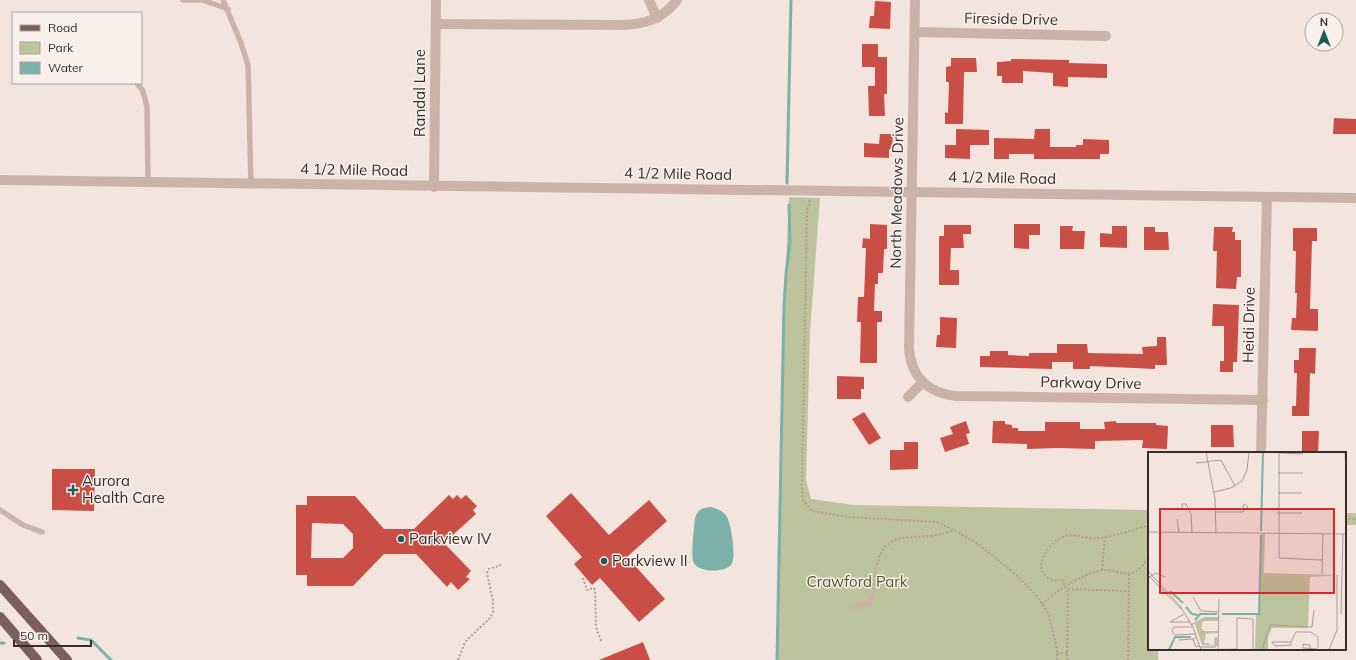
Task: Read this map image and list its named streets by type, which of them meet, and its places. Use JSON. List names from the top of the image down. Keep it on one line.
{"streets":{"street":["Fireside Drive","Randal Lane","4 1/2 Mile Road","North Meadows Drive","Heidi Drive","Parkway Drive"]},"crossings":[["Fireside Drive","North Meadows Drive"],["Randal Lane","4 1/2 Mile Road"],["4 1/2 Mile Road","North Meadows Drive"],["4 1/2 Mile Road","Heidi Drive"],["North Meadows Drive","Parkway Drive"],["Heidi Drive","Parkway Drive"]],"parks":["Crawford Park"],"places":{"health":["Aurora Health Care"],"other":["Parkview IV","Parkview II"]},"legend":["Road","Park","Water"],"scale_bar":"50 m","north":"top"}
